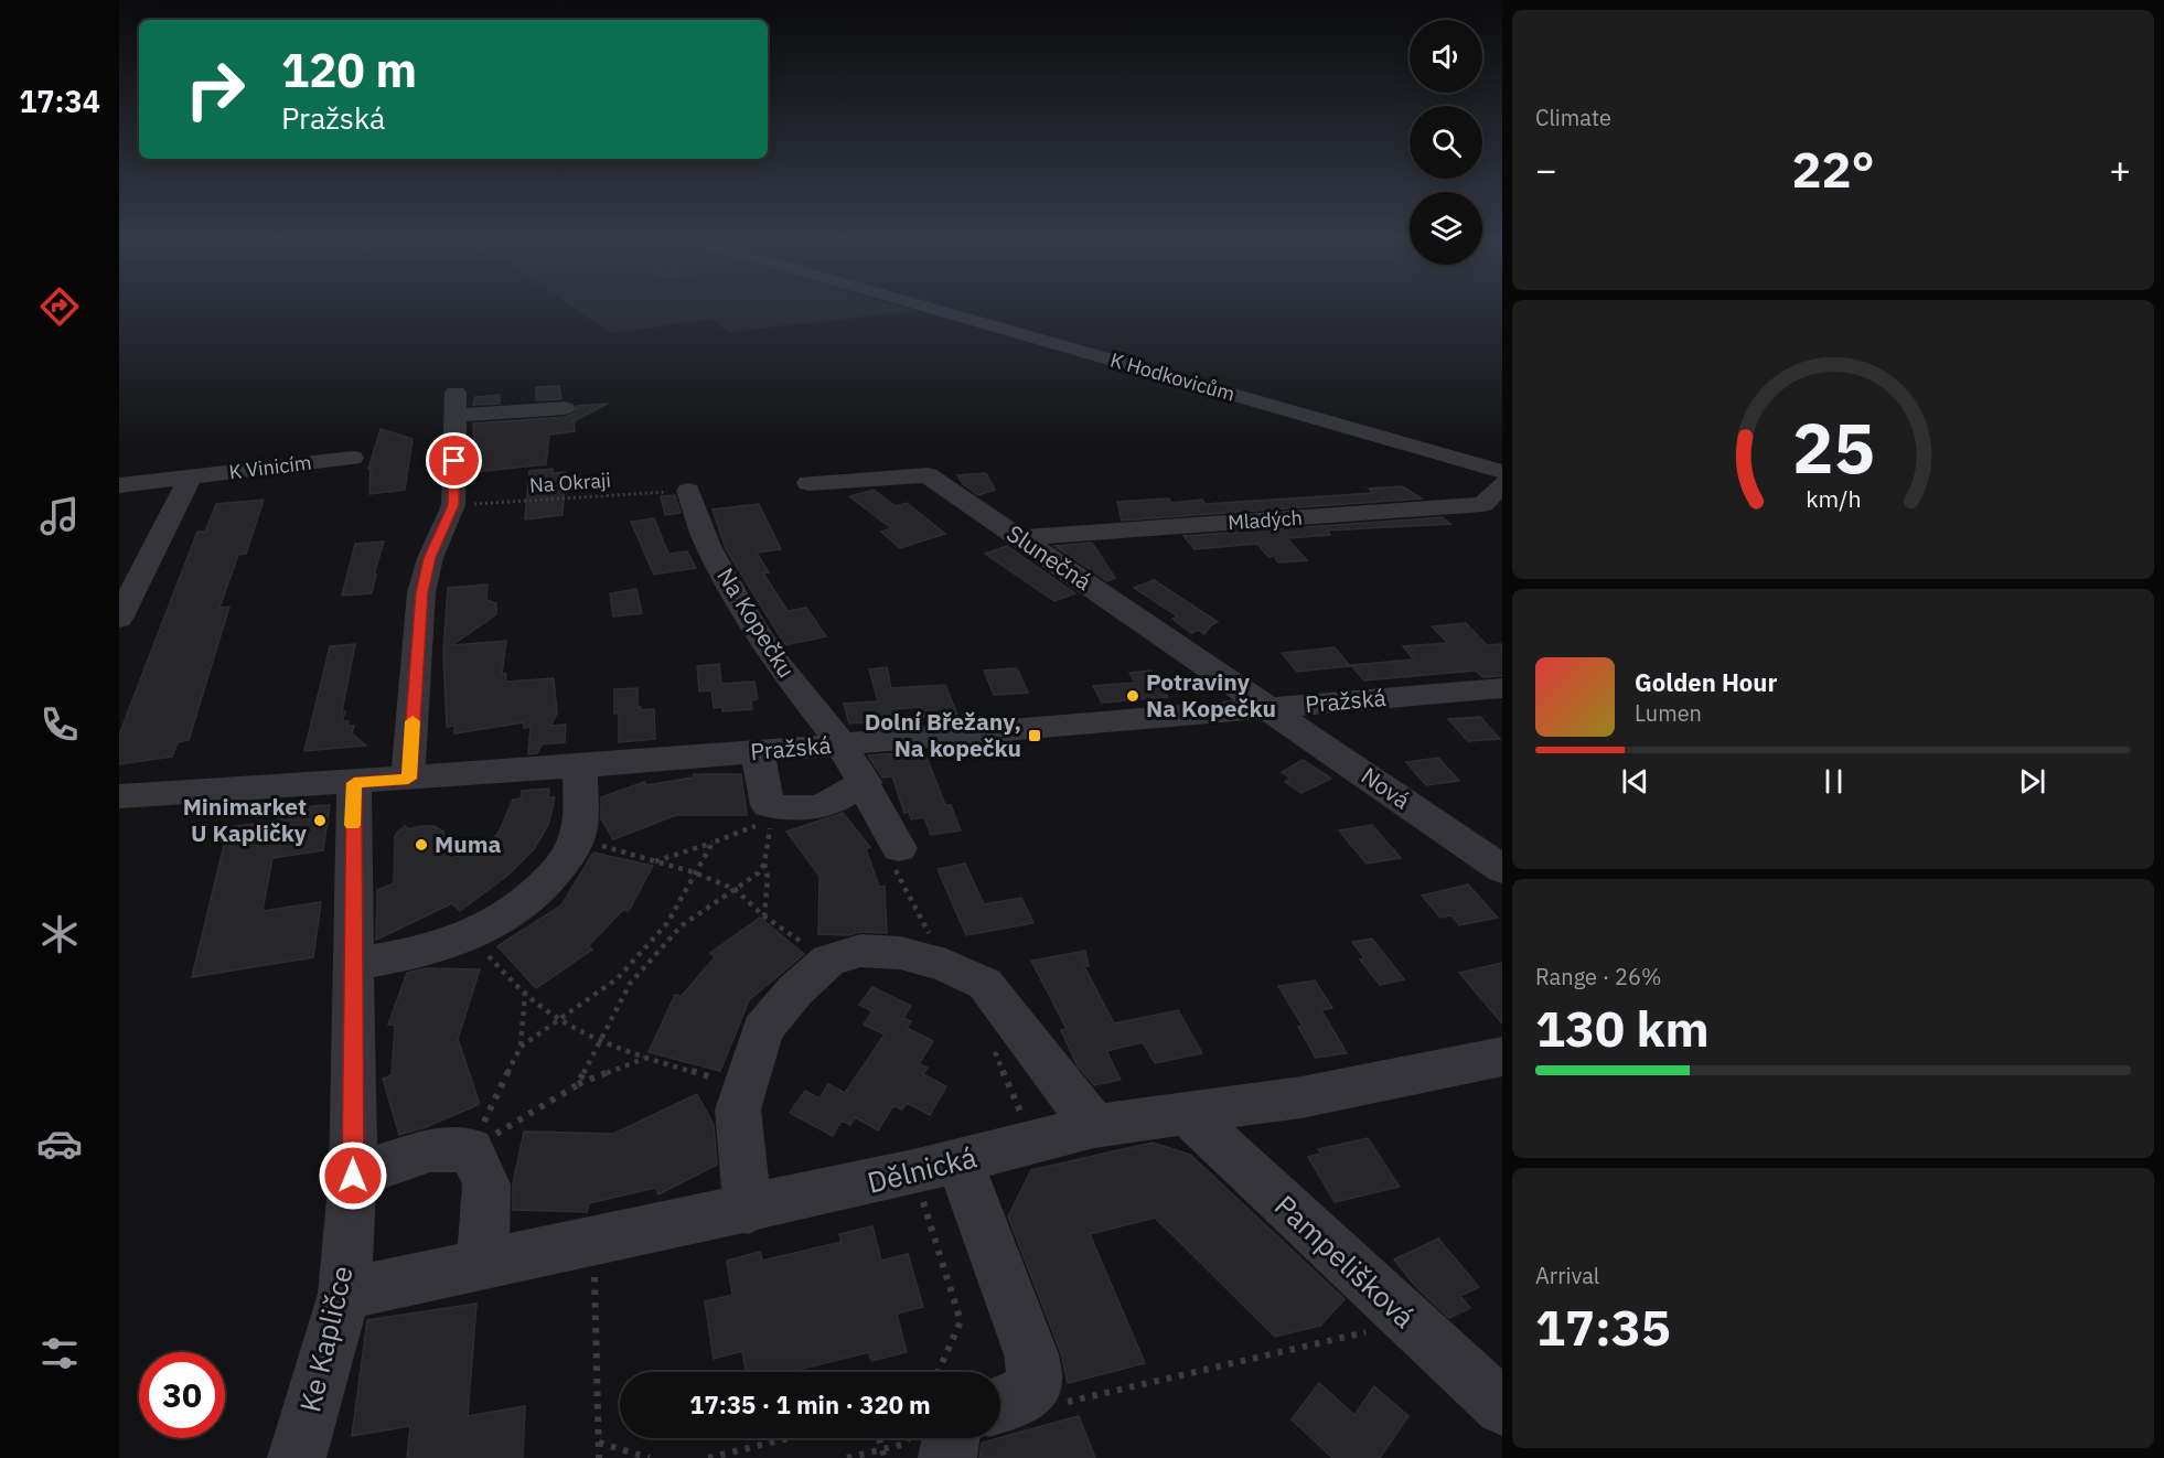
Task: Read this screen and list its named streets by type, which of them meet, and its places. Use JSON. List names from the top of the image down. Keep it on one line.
{"streets":{"street":["K Hodkovicům","K Vinicím","Mladých","Slunečná","Na Kopečku","Pražská","Nová","Dělnická","Pampelišková","Ke Kapličce"],"path":["Na Okraji"]},"crossings":[["Na Okraji","Na Kopečku"],["Mladých","Slunečná"],["Slunečná","Pražská"],["Slunečná","Nová"],["Na Kopečku","Pražská"],["Pražská","Nová"],["Pražská","Ke Kapličce"],["Dělnická","Pampelišková"],["Dělnická","Ke Kapličce"]],"places":{"other":["Potraviny Na Kopečku","Minimarket U Kapličky","Muma"],"transit":["Dolní Břežany, Na kopečku"]},"page":{"tabs":"17:34","tile":["Climate",["Range · 26%","130 km"],["Arrival","17:35"]],"turn":["120 m","Pražská"],"heat":["−","22°","+"],"song":["Golden Hour","Lumen"],"limit":"30","trip":"17:35 · 1 min · 320 m","gauge":["25","km/h"]}}
